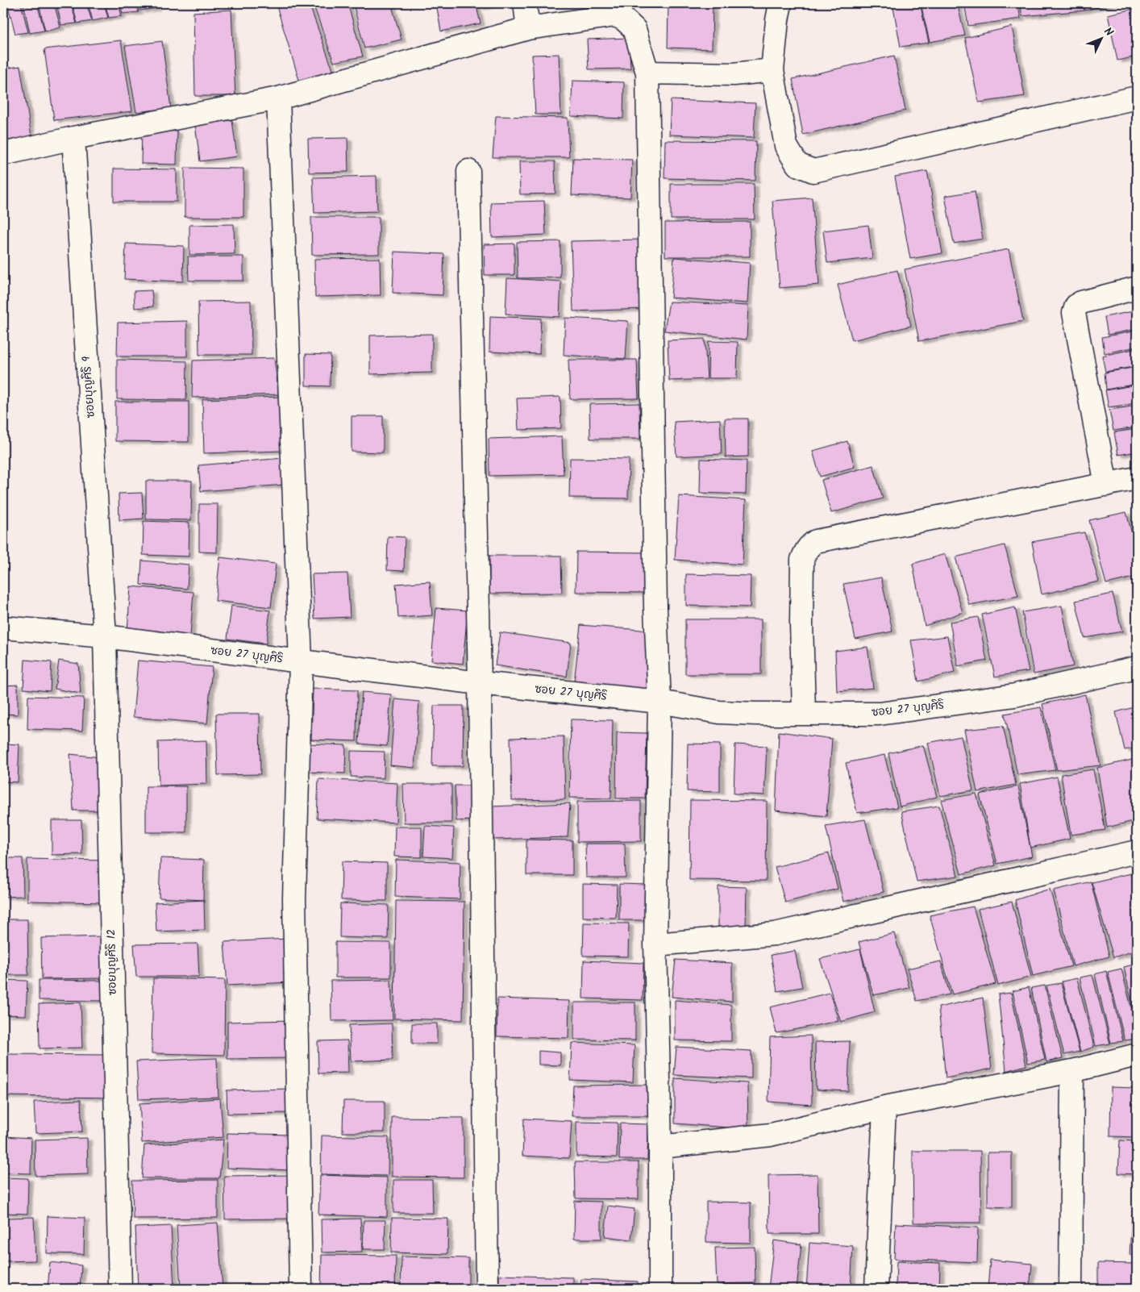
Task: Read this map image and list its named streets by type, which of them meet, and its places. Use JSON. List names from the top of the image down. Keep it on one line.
{"streets":{"street":["ซอยบุญศิริ 9","ซอย 27 บุญศิริ","ซอยบุญศิริ 12"]},"crossings":[["ซอยบุญศิริ 9","ซอย 27 บุญศิริ"],["ซอยบุญศิริ 9","ซอยบุญศิริ 12"],["ซอย 27 บุญศิริ","ซอยบุญศิริ 12"]],"north":"top right"}
